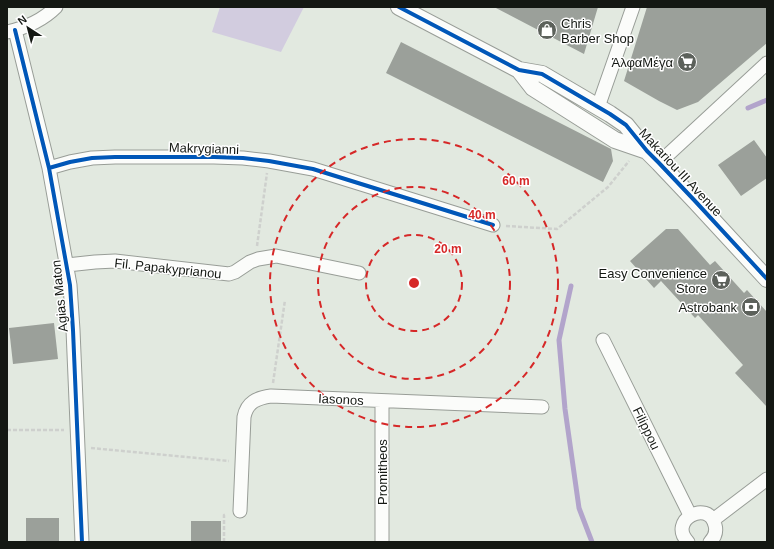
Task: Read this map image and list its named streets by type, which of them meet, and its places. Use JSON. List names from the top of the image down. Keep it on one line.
{"streets":{"street":["Makrygianni","Makariou III Avenue","Fil. Papakyprianou","Agias Maton","Iasonos","Filippou","Promitheos"]},"crossings":[["Makrygianni","Agias Maton"],["Fil. Papakyprianou","Agias Maton"],["Iasonos","Promitheos"]],"places":{"shop":["Chris Barber Shop"],"supermarket":["ΆλφαΜέγα","Easy Convenience Store"],"bank":["Astrobank"]},"north":"top left","rings":["60 m","40 m","20 m"]}
